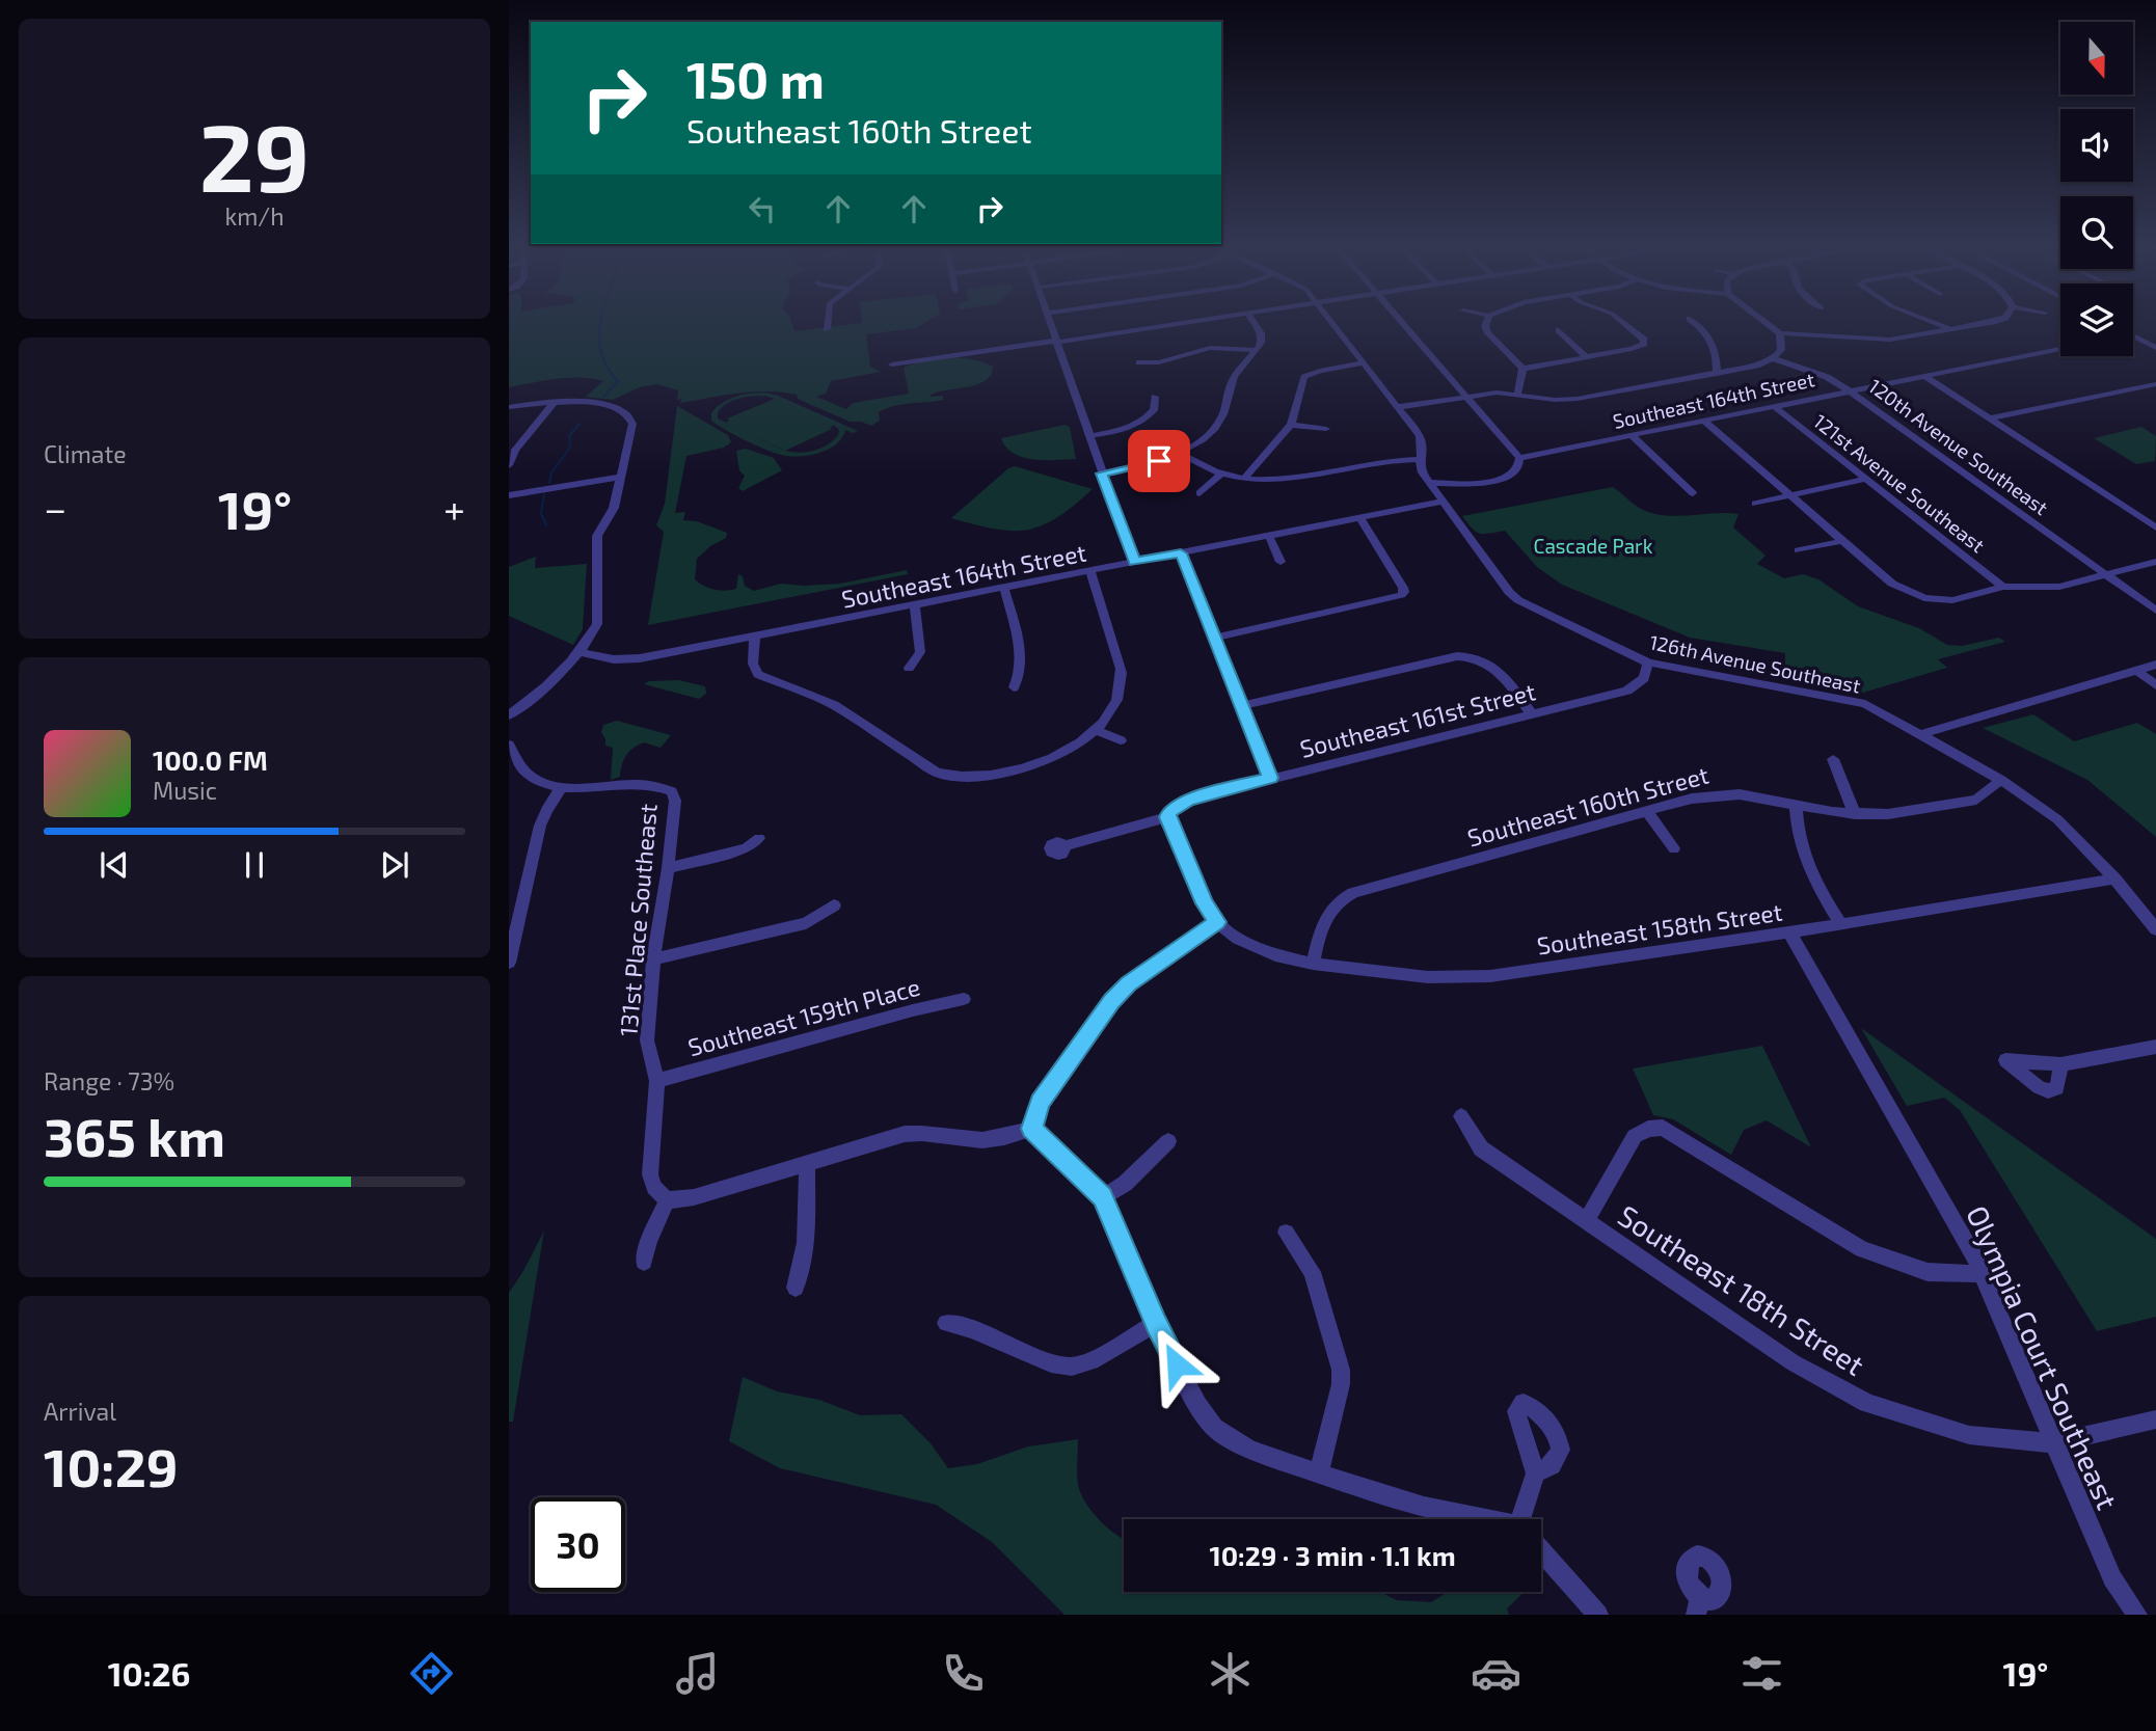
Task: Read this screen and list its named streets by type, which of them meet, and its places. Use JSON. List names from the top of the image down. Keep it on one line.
{"streets":{"street":["Southeast 164th Street","120th Avenue Southeast","121st Avenue Southeast","126th Avenue Southeast","Southeast 161st Street","Southeast 160th Street","131st Place Southeast","Southeast 158th Street","Southeast 159th Place","Southeast 18th Street","Olympia Court Southeast"]},"crossings":[["Southeast 164th Street","120th Avenue Southeast"],["Southeast 164th Street","121st Avenue Southeast"],["Southeast 164th Street","126th Avenue Southeast"],["126th Avenue Southeast","Southeast 161st Street"],["126th Avenue Southeast","Southeast 160th Street"],["126th Avenue Southeast","Southeast 158th Street"],["Southeast 160th Street","Southeast 158th Street"],["131st Place Southeast","Southeast 159th Place"],["Southeast 158th Street","Olympia Court Southeast"],["Southeast 18th Street","Olympia Court Southeast"]],"parks":["Cascade Park"],"north":"bottom","page":{"tile":[["29","km/h"],"Climate",["Range · 73%","365 km"],["Arrival","10:29"]],"turn":["150 m","Southeast 160th Street"],"heat":["−","19°","+"],"song":["100.0 FM","Music"],"limit":"30","trip":"10:29 · 3 min · 1.1 km","tabs":["10:26","19°"]}}
